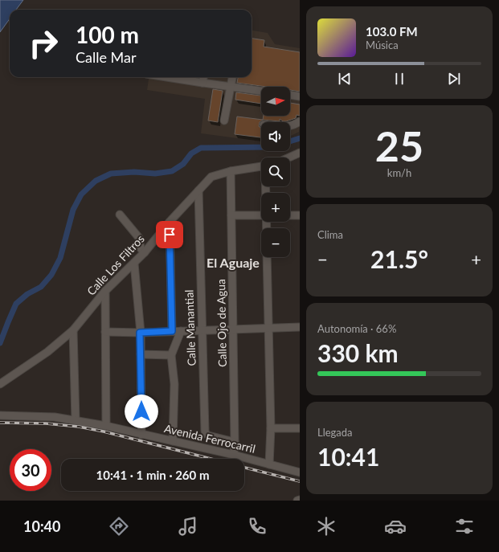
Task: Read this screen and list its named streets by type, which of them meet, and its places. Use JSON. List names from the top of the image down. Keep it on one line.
{"streets":{"street":["Calle Los Filtros","Calle Ojo de Agua","Calle Manantial","Avenida Ferrocarril"]},"crossings":[["Calle Los Filtros","Calle Ojo de Agua"],["Calle Los Filtros","Calle Manantial"],["Calle Ojo de Agua","Calle Manantial"],["Calle Ojo de Agua","Avenida Ferrocarril"]],"districts":["El Aguaje"],"north":"right","page":{"turn":["100 m","Calle Mar"],"song":["103.0 FM","Música"],"map_buttons":["+","−"],"tile":[["25","km/h"],"Clima",["Autonomía · 66%","330 km"],["Llegada","10:41"]],"heat":["−","21.5°","+"],"limit":"30","trip":"10:41 · 1 min · 260 m","tabs":"10:40"}}
